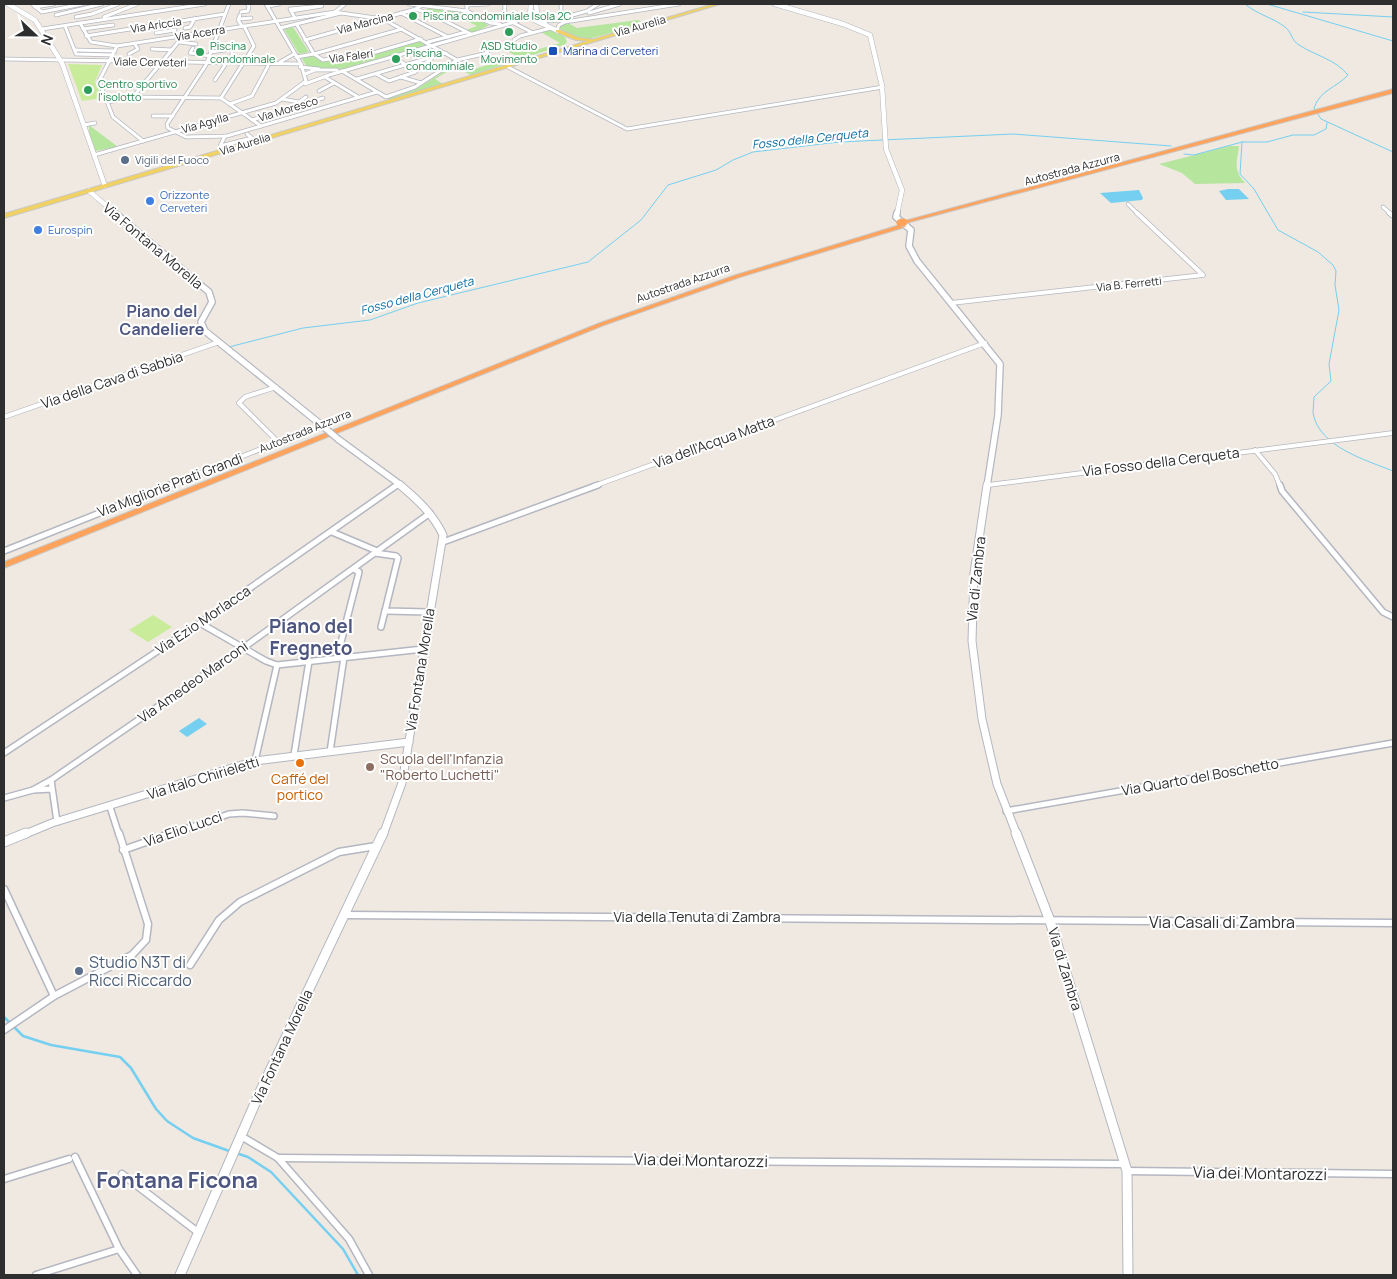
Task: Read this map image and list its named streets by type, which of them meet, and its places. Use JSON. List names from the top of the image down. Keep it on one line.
{"streets":{"highway":["Autostrada Azzurra"],"main road":["Via Aurelia"],"street":["Via Marcina","Via Ariccia","Via Acerra","Via Faleri","Viale Cerveteri","Via Moresco","Via Agylla","Via Fontana Morella","Via B. Ferretti","Via della Cava di Sabbia","Via dell'Acqua Matta","Via Fosso della Cerqueta","Via Migliorie Prati Grandi","Via di Zambra","Via Ezio Morlacca","Via Amedeo Marconi","Via Quarto del Boschetto","Via Italo Chirieletti","Via Elio Lucci","Via della Tenuta di Zambra","Via Casali di Zambra","Via dei Montarozzi"]},"crossings":[["Via Marcina","Via Faleri"],["Via Aurelia","Via Fontana Morella"],["Viale Cerveteri","Via Fontana Morella"],["Via Fontana Morella","Via della Cava di Sabbia"],["Via Fontana Morella","Via dell'Acqua Matta"],["Via Fontana Morella","Via Migliorie Prati Grandi"],["Via Fontana Morella","Via Ezio Morlacca"],["Via Fontana Morella","Via Amedeo Marconi"],["Via Fontana Morella","Via Italo Chirieletti"],["Via Fontana Morella","Via della Tenuta di Zambra"],["Via B. Ferretti","Via di Zambra"],["Via dell'Acqua Matta","Via di Zambra"],["Via Fosso della Cerqueta","Via di Zambra"],["Via di Zambra","Via Quarto del Boschetto"],["Via di Zambra","Via della Tenuta di Zambra"],["Via di Zambra","Via Casali di Zambra"],["Via di Zambra","Via dei Montarozzi"],["Via della Tenuta di Zambra","Via Casali di Zambra"]],"districts":["Piano del Candeliere","Piano del Fregneto","Fontana Ficona"],"water":["Fosso della Cerqueta"],"places":{"other":["Piscina condominiale Isola 2C","ASD Studio Movimento","Piscina condominale","Piscina condominiale","Centro sportivo l'isolotto","Vigili del Fuoco","Orizzonte Cerveteri","Eurospin","Caffé del portico","Scuola dell'Infanzia \"Roberto Luchetti\"","Studio N3T di Ricci Riccardo"],"transit":["Marina di Cerveteri"]},"north":"right"}
